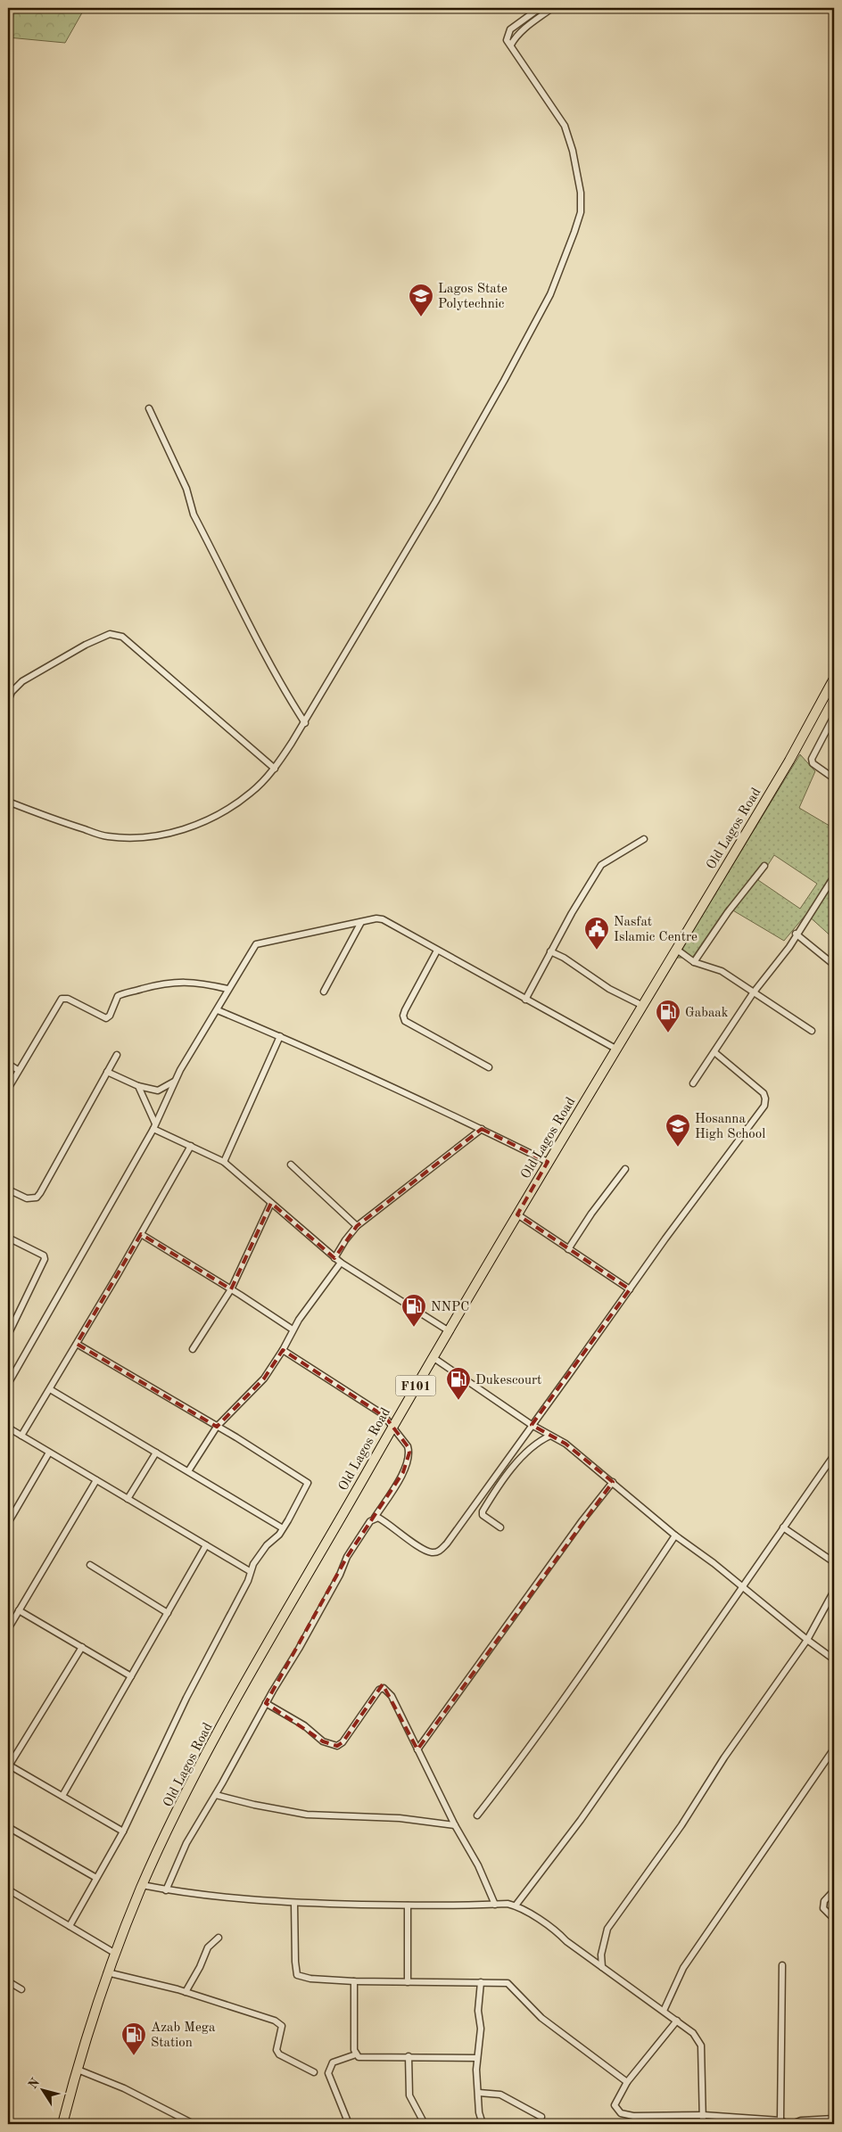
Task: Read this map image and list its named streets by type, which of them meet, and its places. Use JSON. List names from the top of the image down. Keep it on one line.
{"streets":{"main road":["Old Lagos Road","F101"]},"places":{"school or university":["Lagos State Polytechnic","Hosanna High School"],"public building":["Nasfat Islamic Centre"],"fuel station":["Gabaak","NNPC","Dukescourt","Azab Mega Station"]},"north":"top left"}
